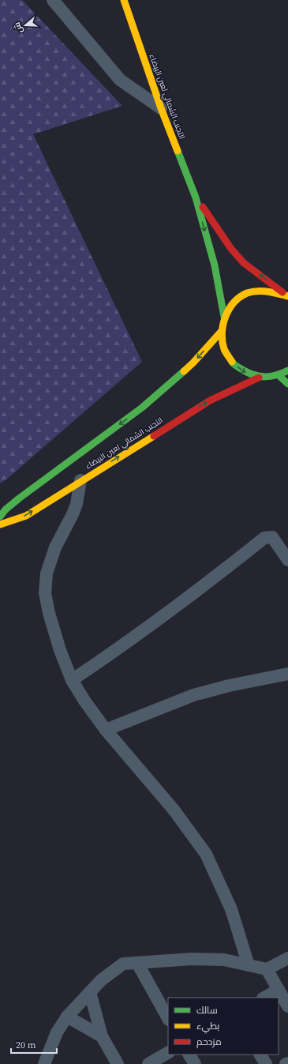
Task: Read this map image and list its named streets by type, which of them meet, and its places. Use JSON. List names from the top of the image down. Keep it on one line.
{"streets":{"main road":["التجنب الشمالي لعين البيضاء"]},"legend":["سالك","بطيء","مزدحم"],"scale_bar":"20 m","north":"left"}
